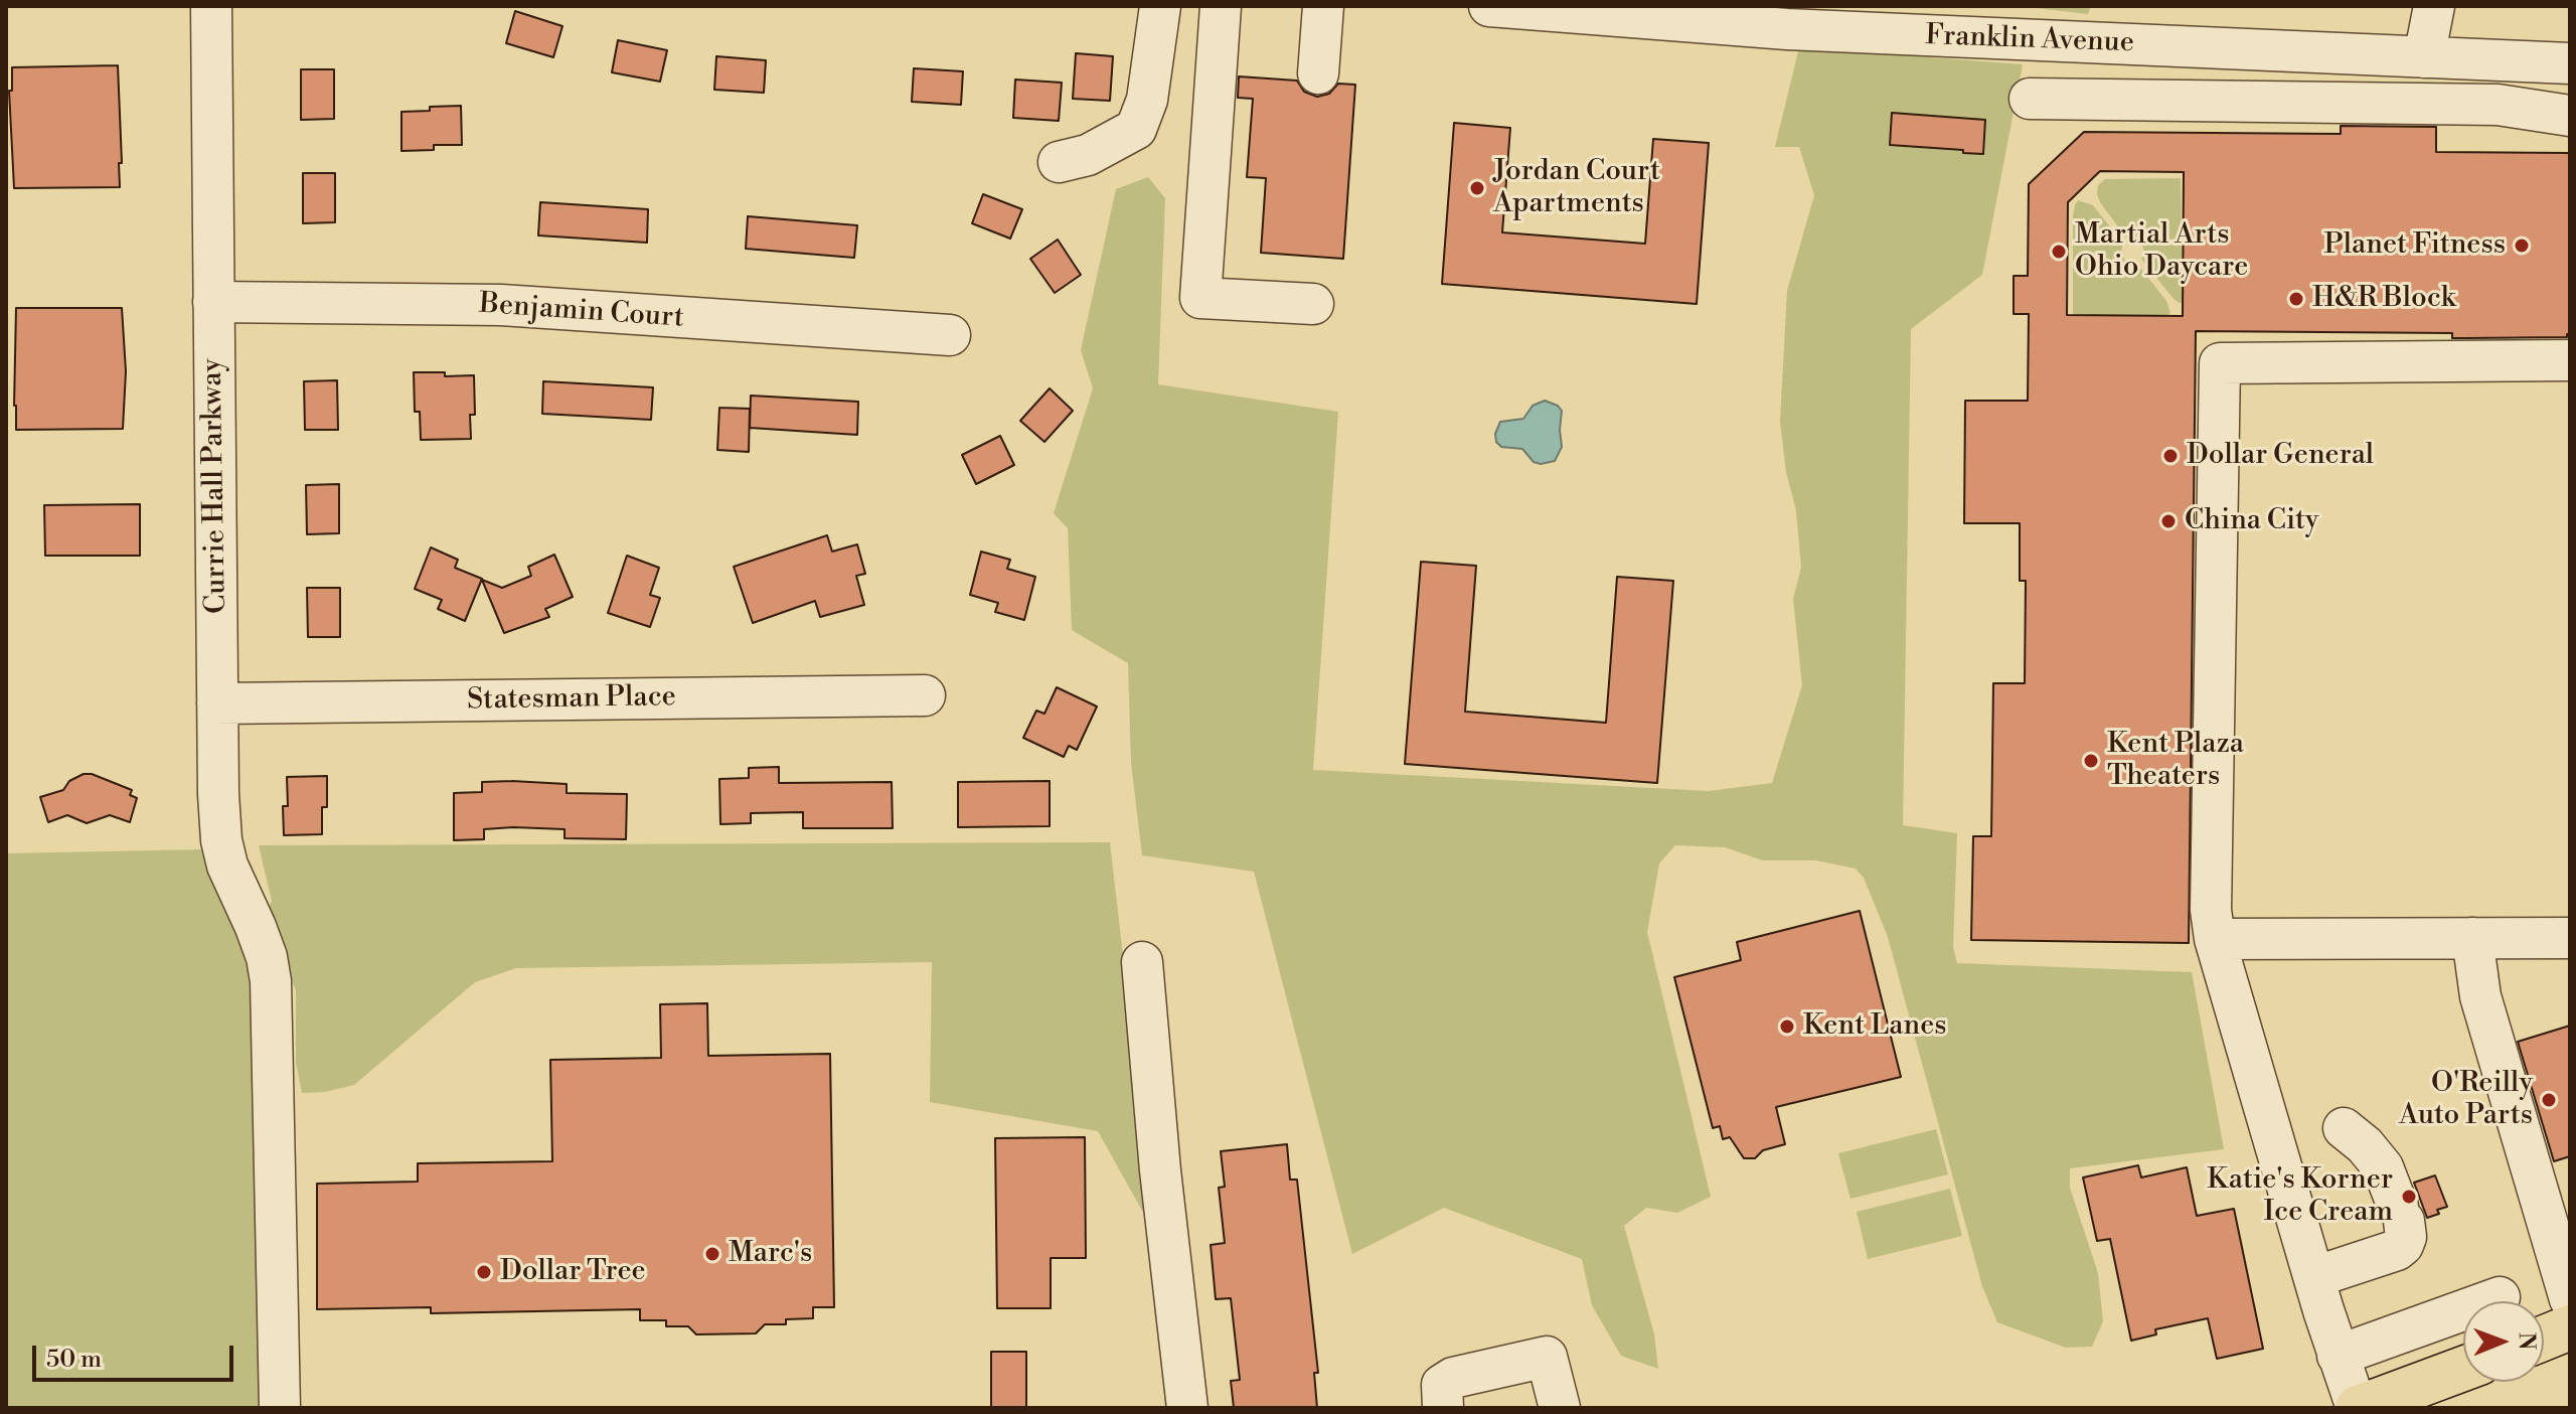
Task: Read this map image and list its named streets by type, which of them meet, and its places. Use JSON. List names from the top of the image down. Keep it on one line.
{"streets":{"street":["Franklin Avenue","Benjamin Court","Currie Hall Parkway","Statesman Place"]},"crossings":[["Benjamin Court","Currie Hall Parkway"],["Currie Hall Parkway","Statesman Place"]],"places":["Jordan Court Apartments","Planet Fitness","Martial Arts Ohio Daycare","H&R Block","Dollar General","China City","Kent Plaza Theaters","Kent Lanes","O'Reilly Auto Parts","Katie's Korner Ice Cream","Marc's","Dollar Tree"],"scale_bar":"50 m","north":"right"}
